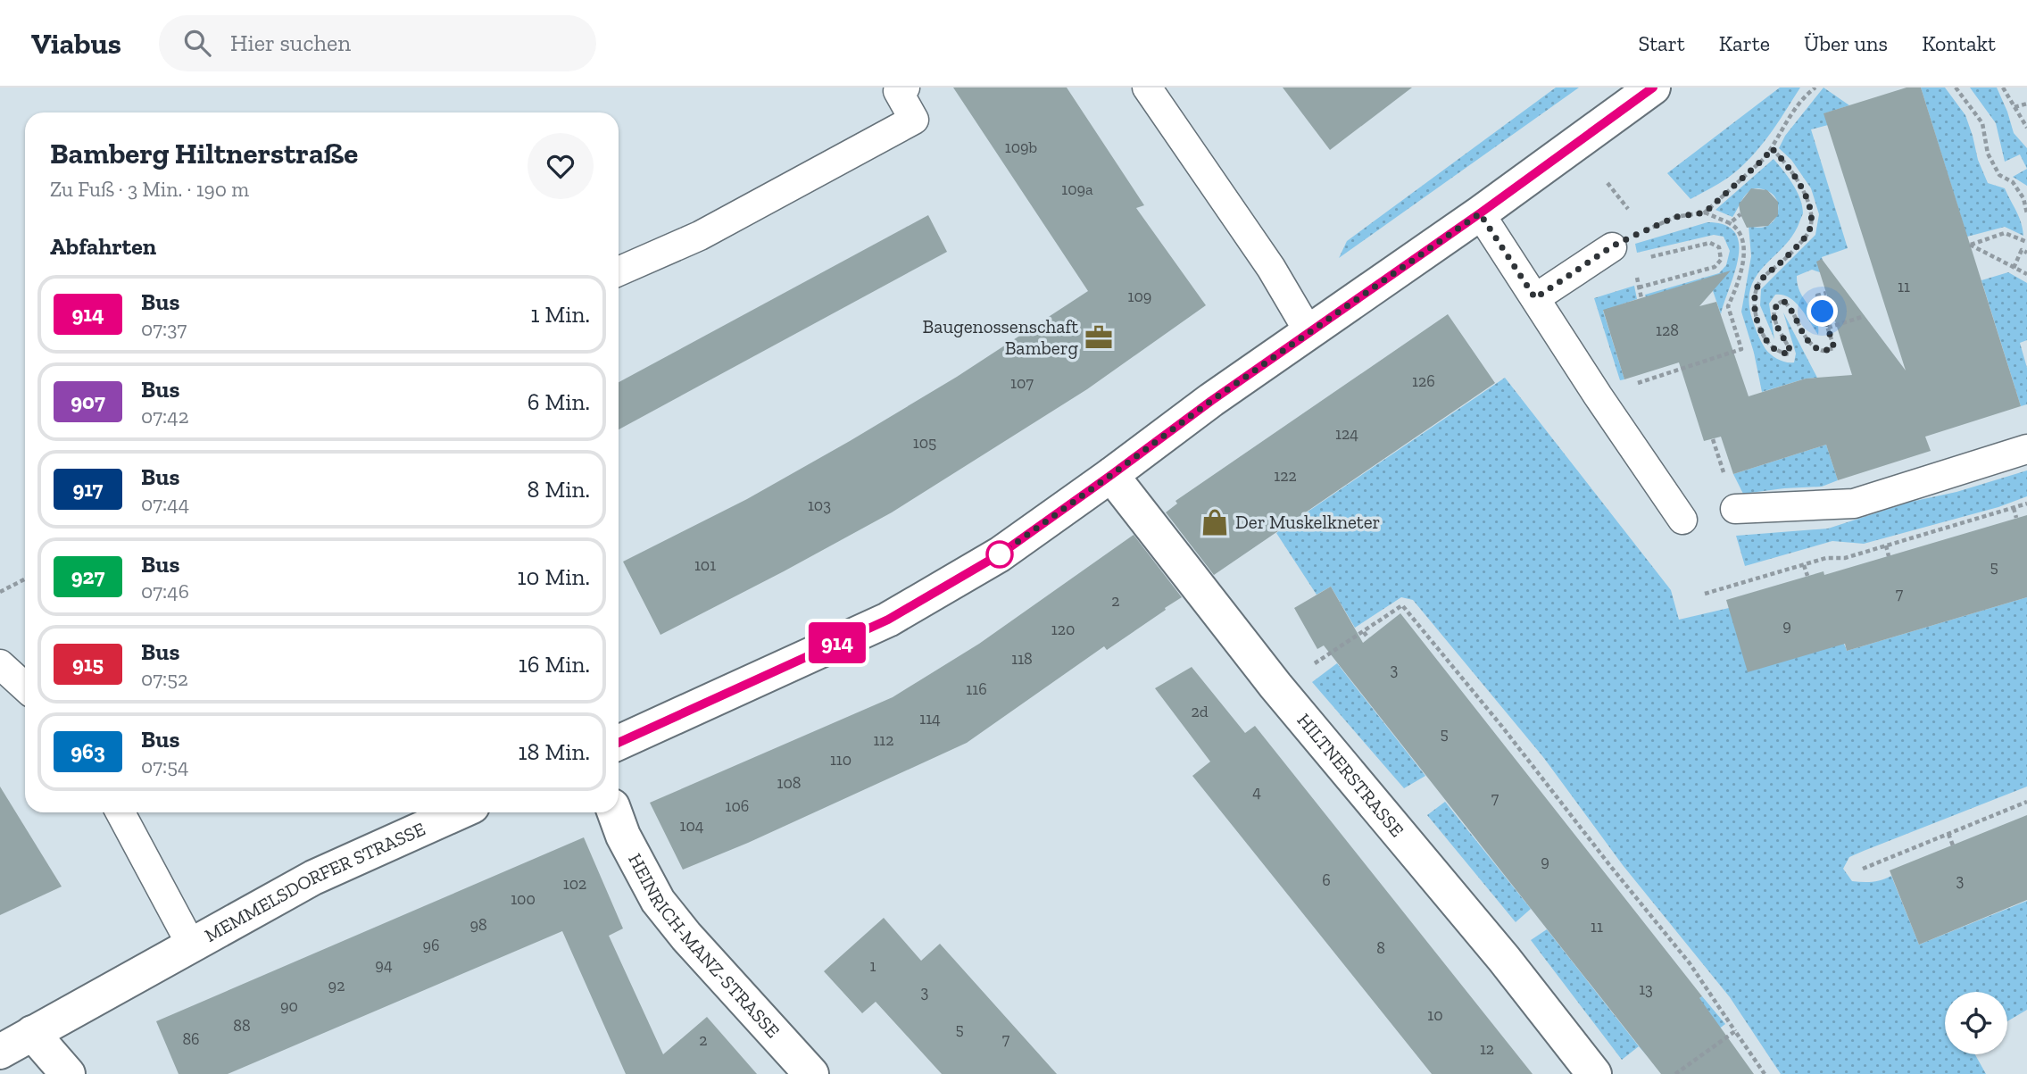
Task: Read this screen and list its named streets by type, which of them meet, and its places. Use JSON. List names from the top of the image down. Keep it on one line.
{"streets":{"main road":["HILTNERSTRASSE","MEMMELSDORFER STRASSE","HEINRICH-MANZ-STRASSE"]},"places":{"office":["Baugenossenschaft Bamberg"],"shop":["Der Muskelkneter"]},"lines":["bus line 914"],"house_numbers":["109b","109a","11","109","128","126","107","124","105","122","103","101","5","7","2","9","120","118","3","116","2d","114","5","112","110","108","4","7","106","104","9","6","3","102","100","98","11","96","8","94","1","92","13","3","90","10","88","5","86","7","2","12"],"page":{"header":"Viabus","search":"Hier suchen","nav":["Start","Karte","Über uns","Kontakt"],"on_map":"914","heading":[["Bamberg Hiltnerstraße","Zu Fuß · 3 Min. · 190 m"],"Abfahrten"],"list":[{"mark":"914","name":"Bus","note":"07:37","value":"1 Min."},{"mark":"907","name":"Bus","note":"07:42","value":"6 Min."},{"mark":"917","name":"Bus","note":"07:44","value":"8 Min."},{"mark":"927","name":"Bus","note":"07:46","value":"10 Min."},{"mark":"915","name":"Bus","note":"07:52","value":"16 Min."},{"mark":"963","name":"Bus","note":"07:54","value":"18 Min."}]}}
